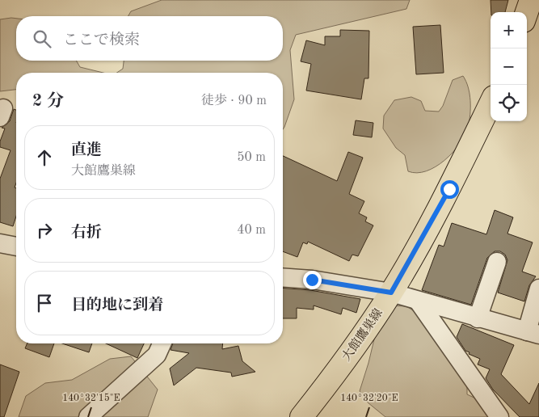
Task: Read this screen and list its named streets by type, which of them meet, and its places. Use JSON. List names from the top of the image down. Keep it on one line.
{"streets":{"main road":["大館鷹巣線"]},"page":{"map_buttons":["+","−"],"search":"ここで検索","heading":["2 分","徒歩 · 90 m"],"list":[["直進","大館鷹巣線","50 m"],["右折","40 m"],"目的地に到着"]},"coordinates":["140°32'15\"E","140°32'20\"E"]}
